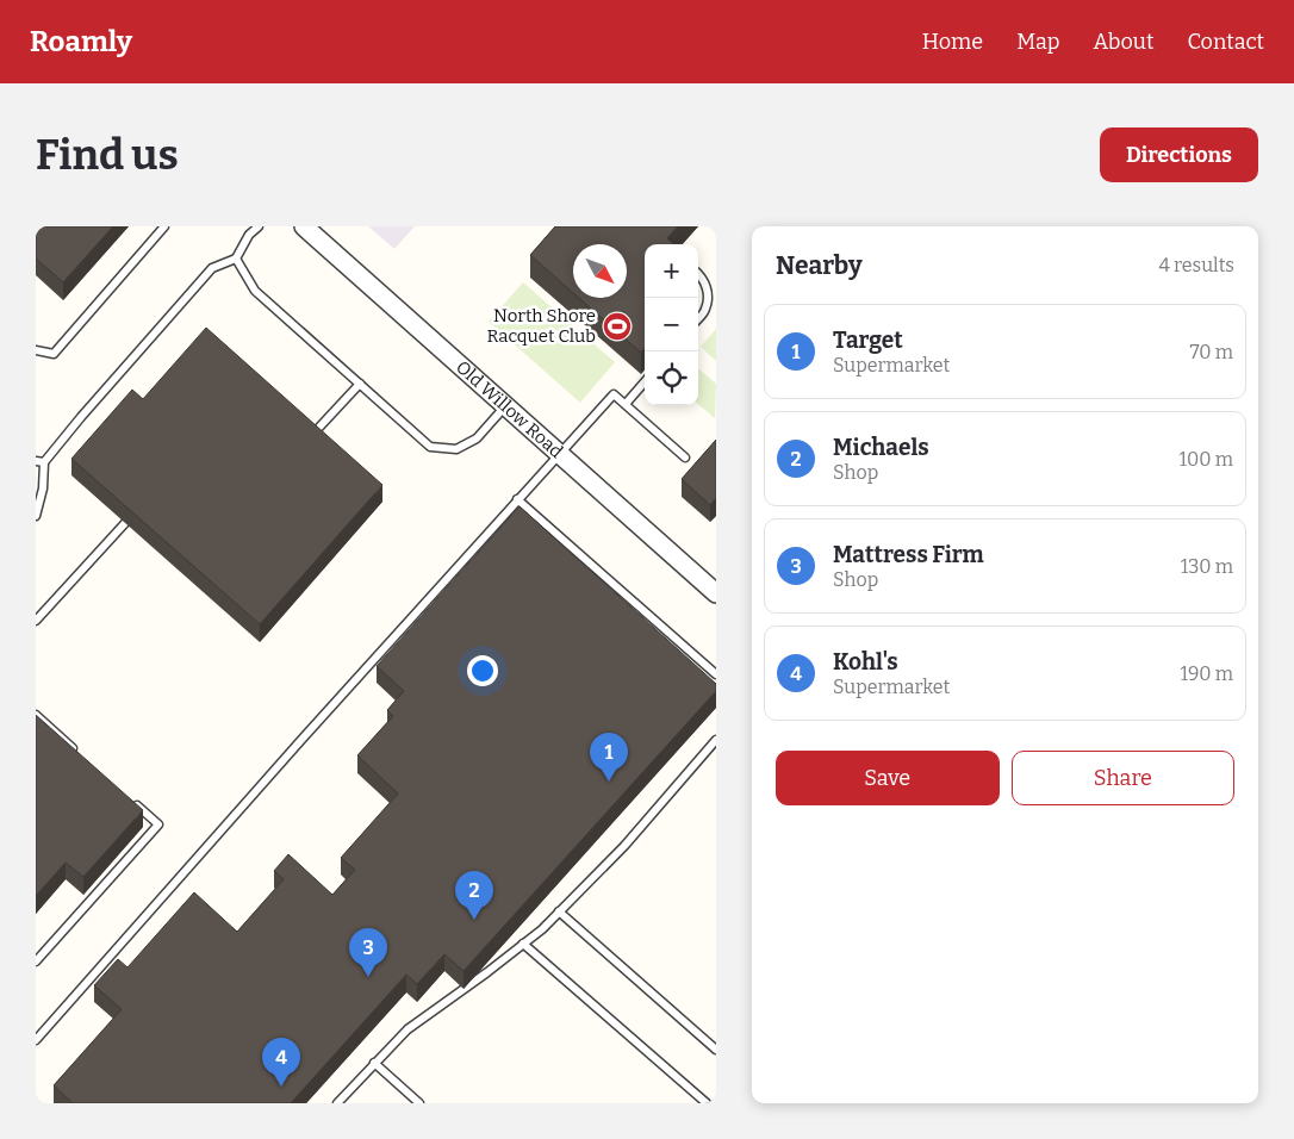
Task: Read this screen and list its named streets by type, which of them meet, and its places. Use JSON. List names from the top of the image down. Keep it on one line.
{"streets":{"street":["Old Willow Road"]},"places":{"sports":["North Shore Racquet Club"]},"north":"bottom right","page":{"header":"Roamly","nav":["Home","Map","About","Contact"],"buttons":["Directions",["Save","Share"]],"title":"Find us","heading":["Nearby","4 results"],"map_buttons":["+","−"],"list":[{"mark":"1","name":"Target","note":"Supermarket","value":"70 m"},{"mark":"2","name":"Michaels","note":"Shop","value":"100 m"},{"mark":"3","name":"Mattress Firm","note":"Shop","value":"130 m"},{"mark":"4","name":"Kohl's","note":"Supermarket","value":"190 m"}],"pins":["1","2","3","4"]}}
